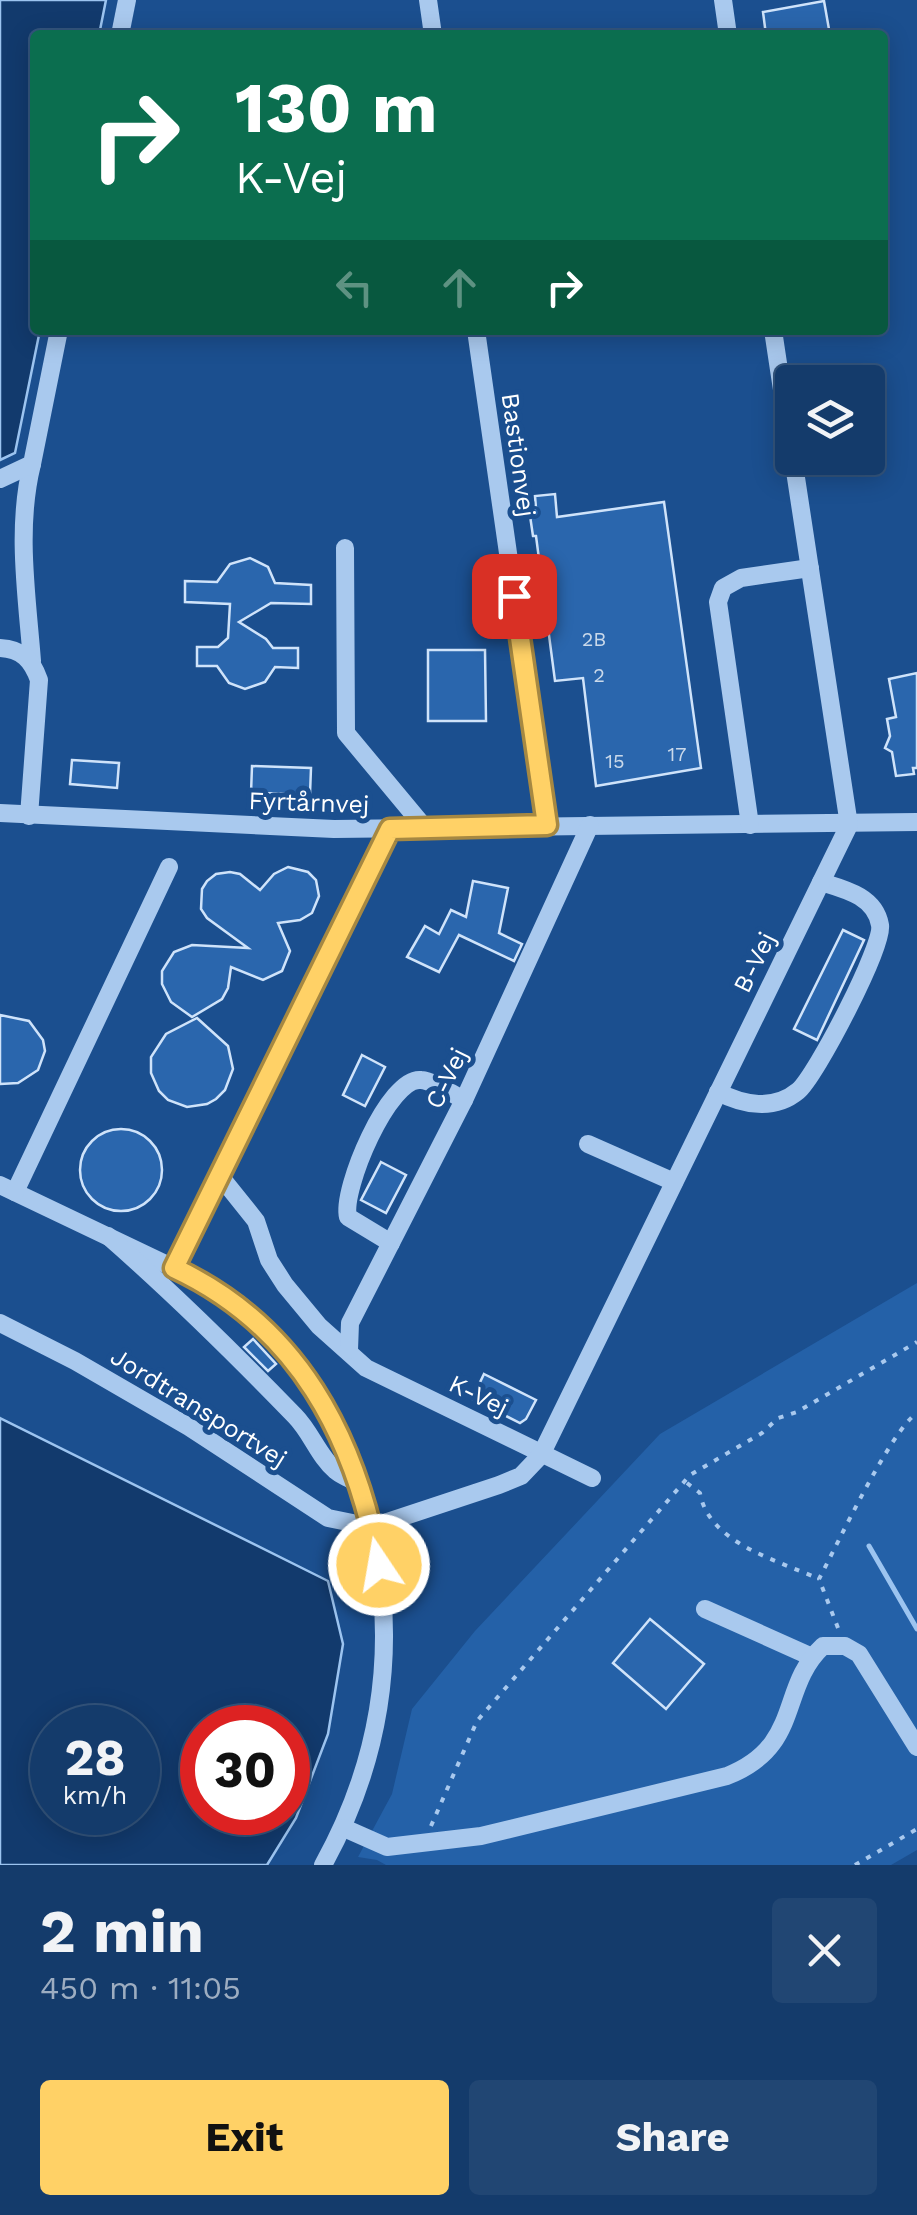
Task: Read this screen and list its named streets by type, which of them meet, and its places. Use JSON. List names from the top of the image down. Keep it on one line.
{"streets":{"street":["Bastionvej","Fyrtårnvej","B-Vej","C-Vej","K-Vej","Jordtransportvej"]},"crossings":[["Bastionvej","Fyrtårnvej"],["Fyrtårnvej","B-Vej"],["Fyrtårnvej","C-Vej"],["B-Vej","K-Vej"],["C-Vej","K-Vej"]],"house_numbers":["2B","2","17","15"],"page":{"turn":["130 m","K-Vej"],"speed":"28 km/h","limit":"30","heading":["2 min","450 m · 11:05"],"buttons":["Exit","Share"]}}
